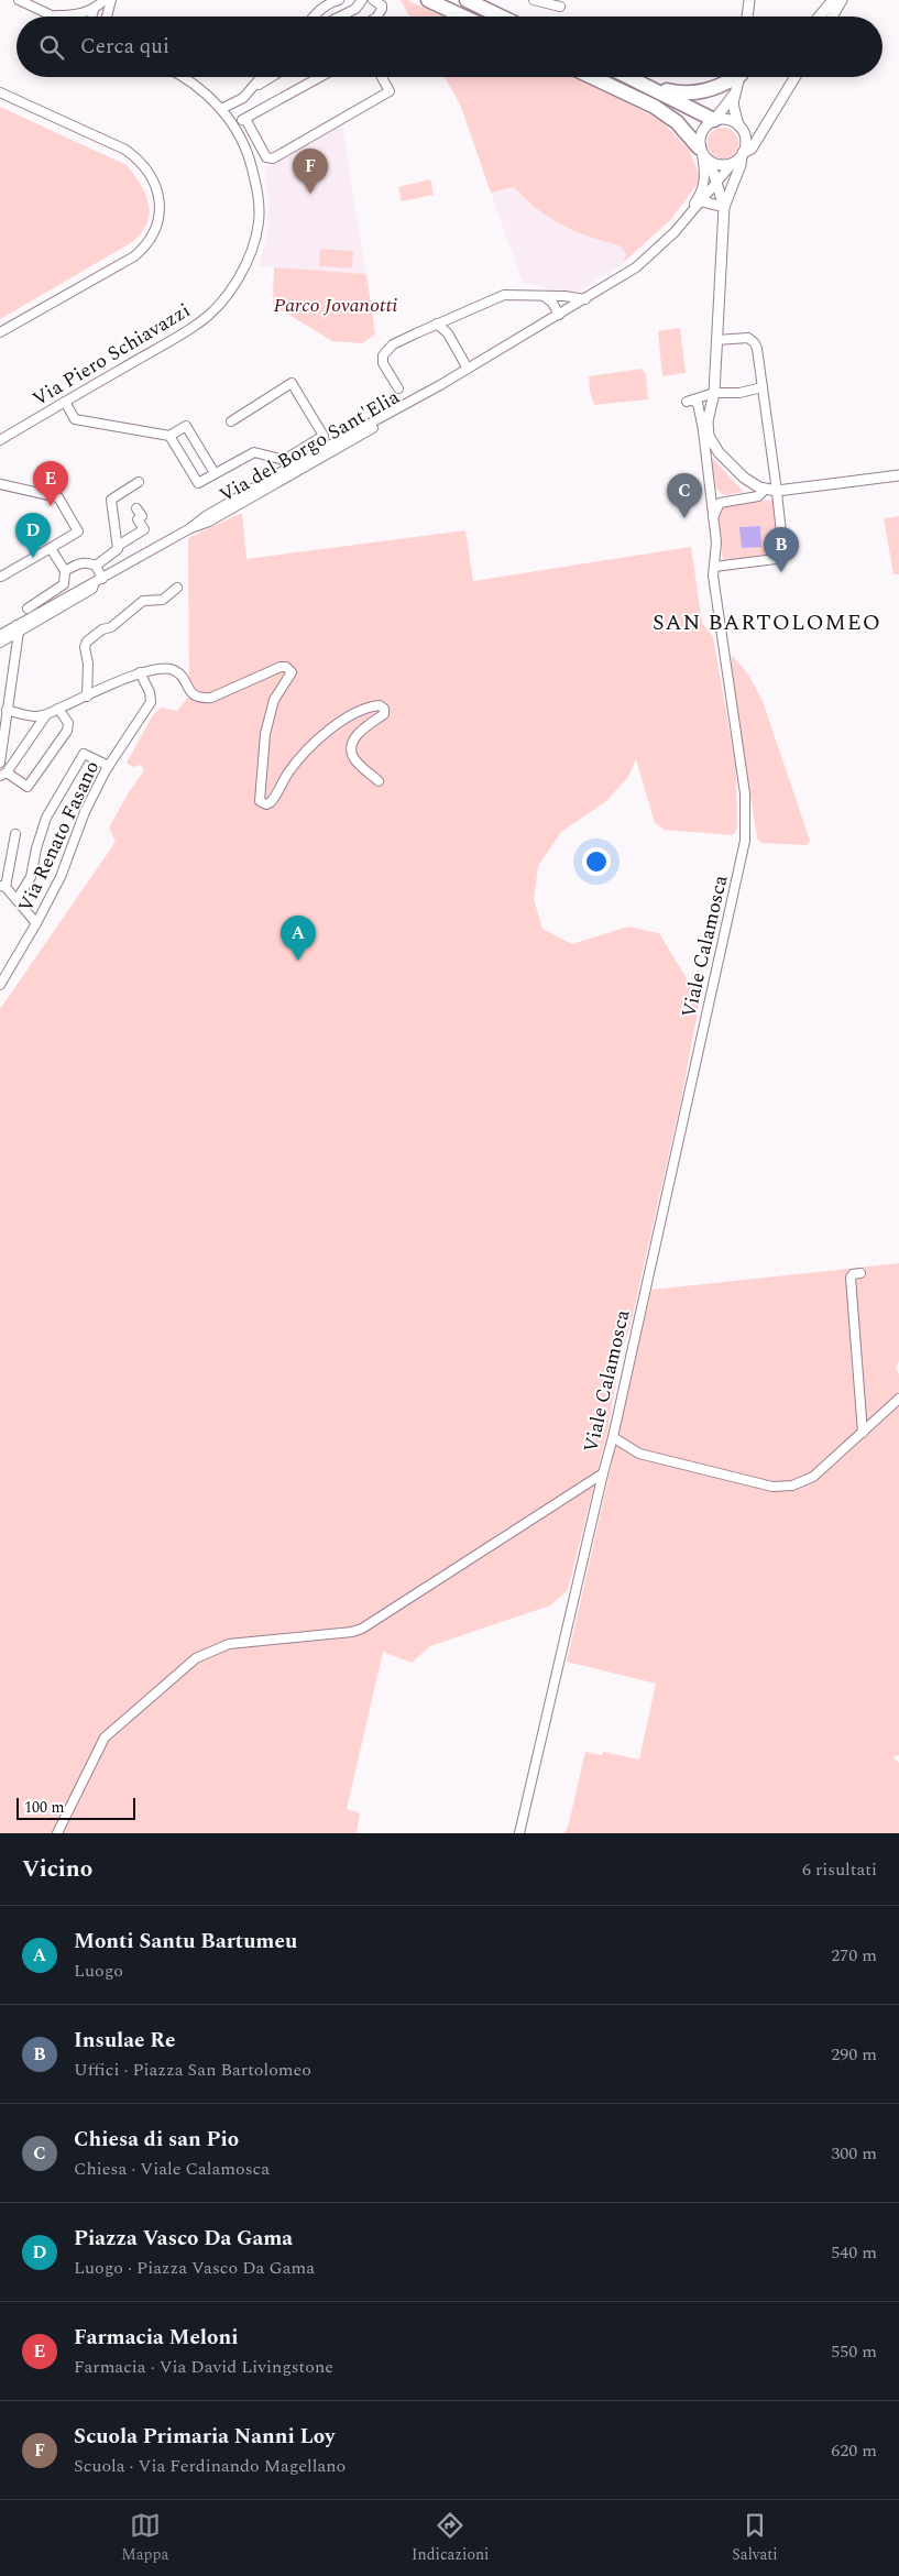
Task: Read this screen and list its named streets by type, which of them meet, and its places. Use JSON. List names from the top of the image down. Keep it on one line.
{"streets":{"street":["Via Piero Schiavazzi","Via del Borgo Sant'Elia","Via Renato Fasano","Viale Calamosca"]},"districts":["SAN BARTOLOMEO"],"parks":["Parco Jovanotti"],"scale_bar":"100 m","page":{"search":"Cerca qui","pins":["F","E","C","D","B","A"],"scale":"100 m","heading":["Vicino","6 risultati"],"list":[{"mark":"A","name":"Monti Santu Bartumeu","note":"Luogo","value":"270 m"},{"mark":"B","name":"Insulae Re","note":"Uffici · Piazza San Bartolomeo","value":"290 m"},{"mark":"C","name":"Chiesa di san Pio","note":"Chiesa · Viale Calamosca","value":"300 m"},{"mark":"D","name":"Piazza Vasco Da Gama","note":"Luogo · Piazza Vasco Da Gama","value":"540 m"},{"mark":"E","name":"Farmacia Meloni","note":"Farmacia · Via David Livingstone","value":"550 m"},{"mark":"F","name":"Scuola Primaria Nanni Loy","note":"Scuola · Via Ferdinando Magellano","value":"620 m"}],"nav":["Mappa","Indicazioni","Salvati"]}}
